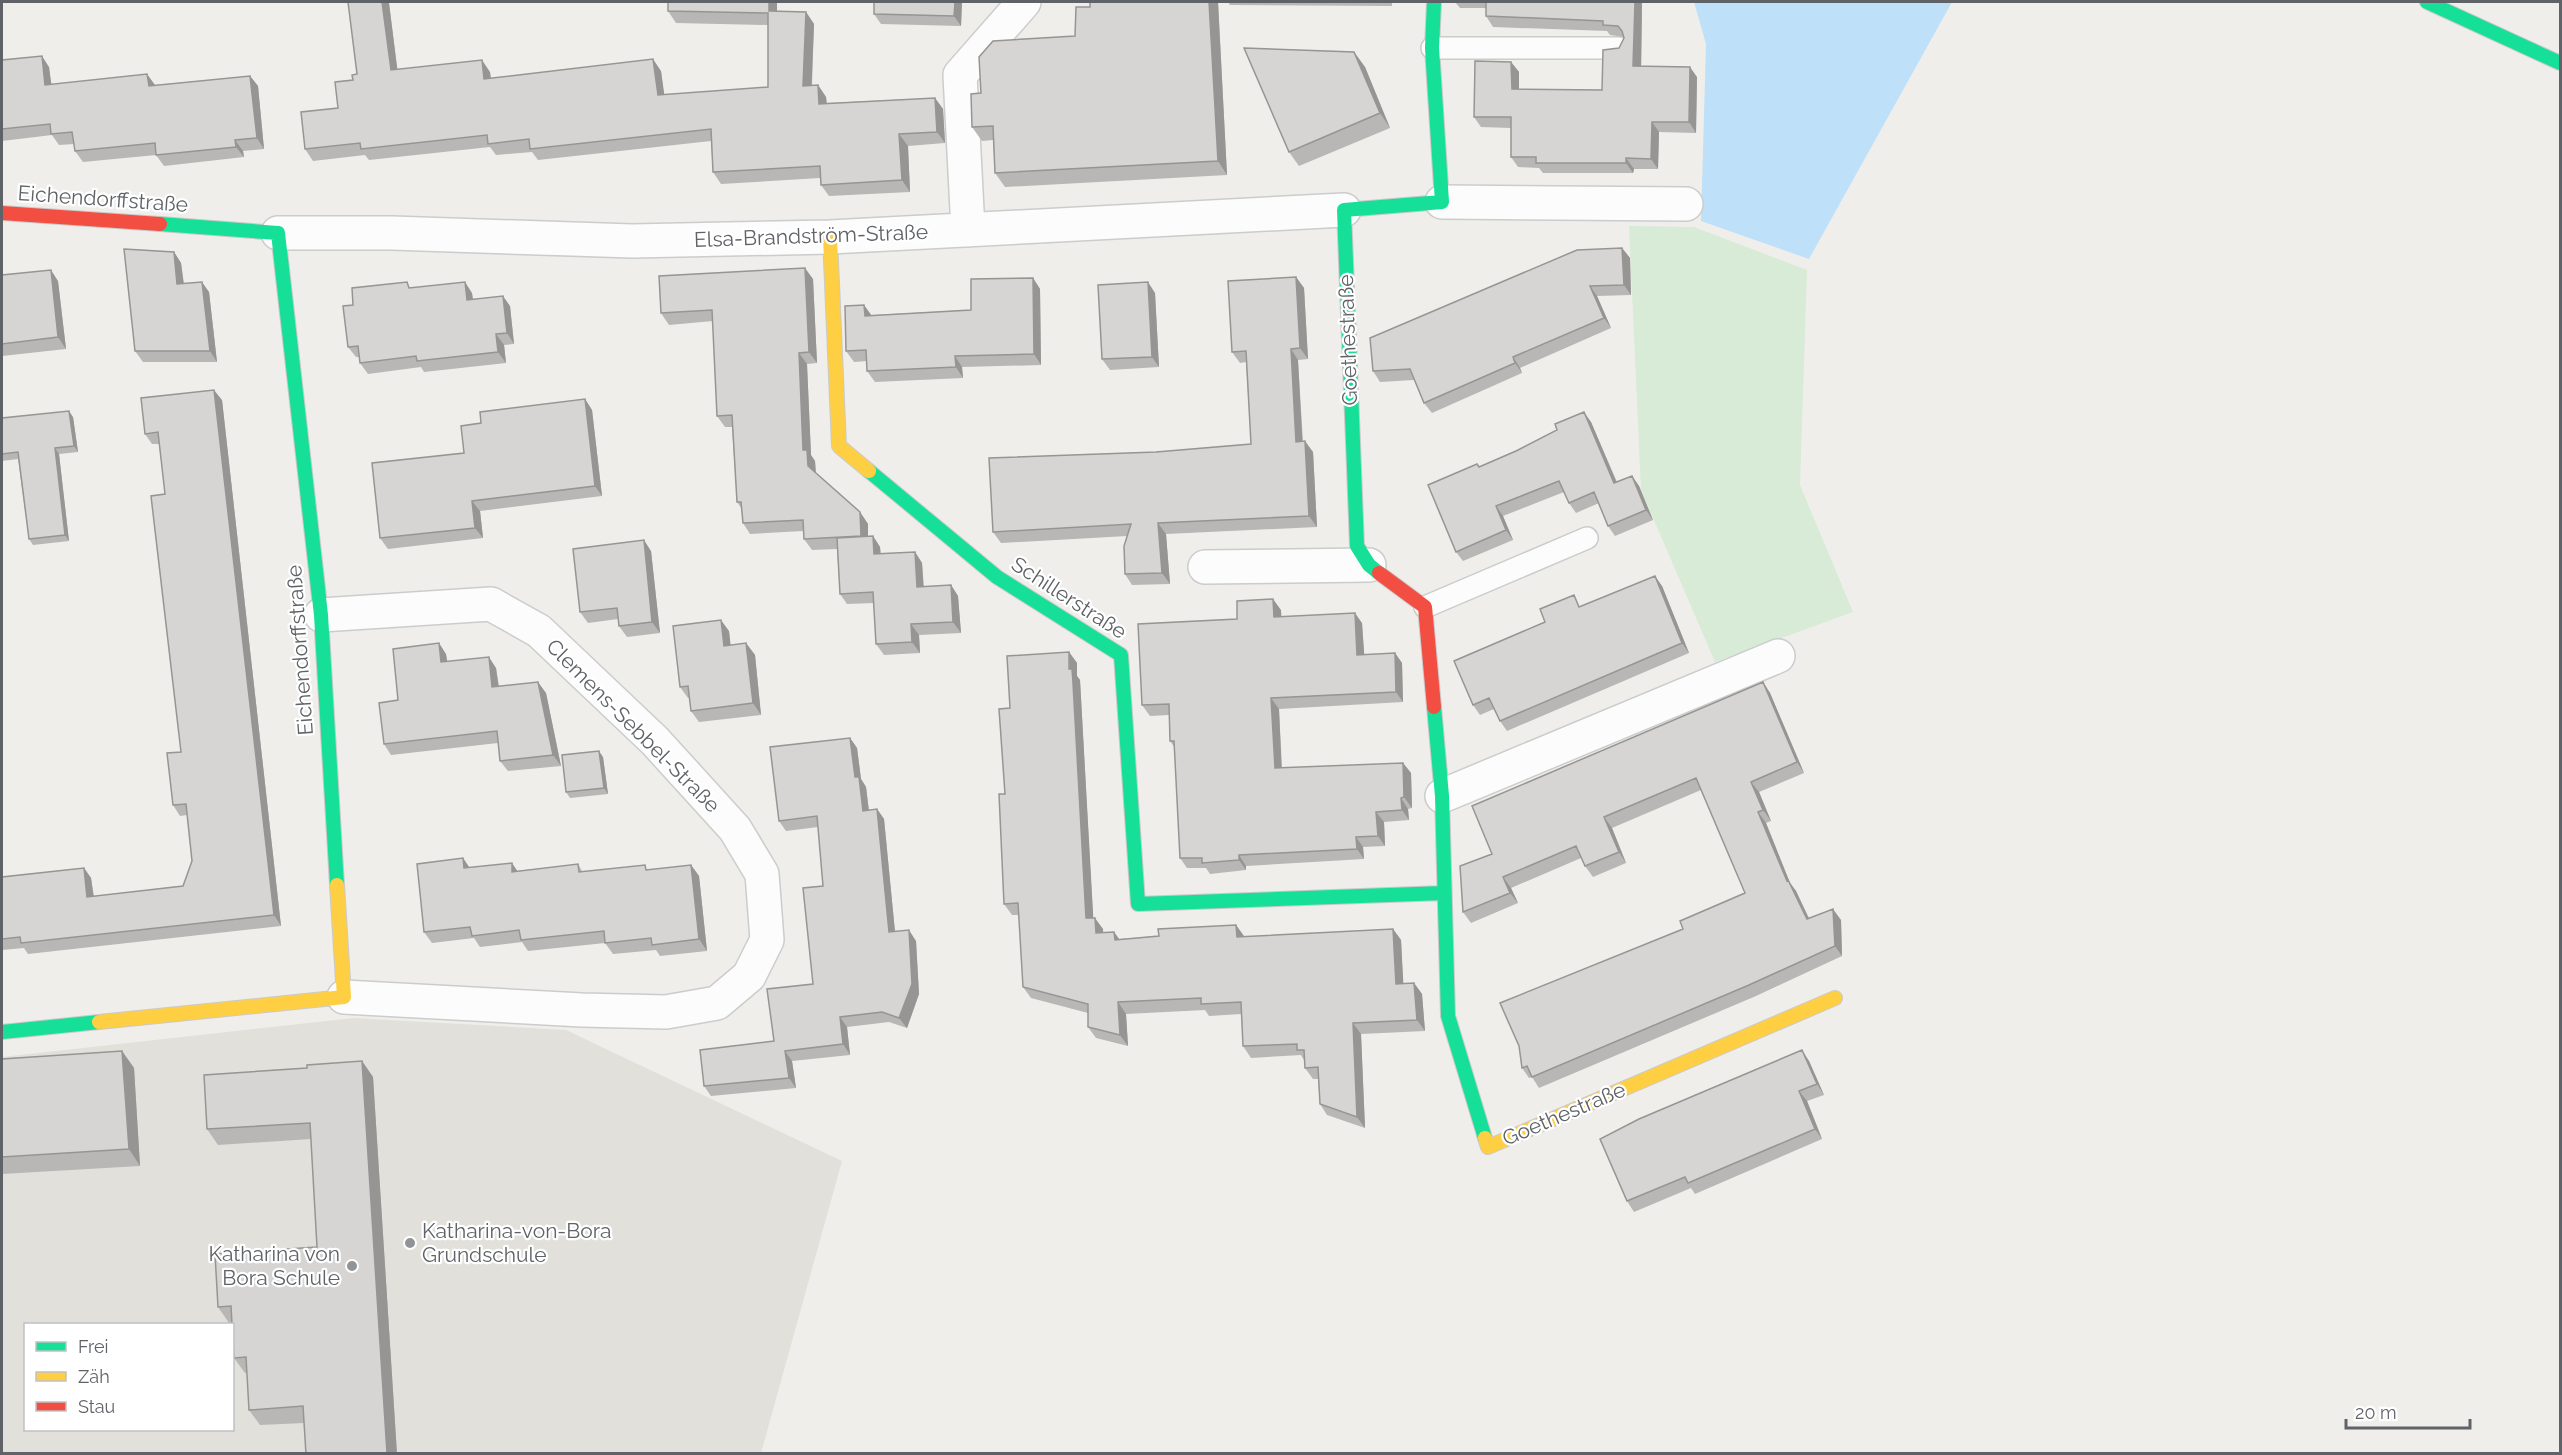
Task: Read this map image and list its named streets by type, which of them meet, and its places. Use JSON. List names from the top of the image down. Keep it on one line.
{"streets":{"street":["Eichendorffstraße","Elsa-Brandström-Straße","Goethestraße","Schillerstraße","Clemens-Sebbel-Straße"]},"crossings":[["Eichendorffstraße","Elsa-Brandström-Straße"],["Eichendorffstraße","Clemens-Sebbel-Straße"],["Elsa-Brandström-Straße","Goethestraße"],["Elsa-Brandström-Straße","Schillerstraße"],["Goethestraße","Schillerstraße"]],"places":["Katharina-von-Bora Grundschule","Katharina von Bora Schule"],"legend":["Frei","Zäh","Stau"],"scale_bar":"20 m"}
